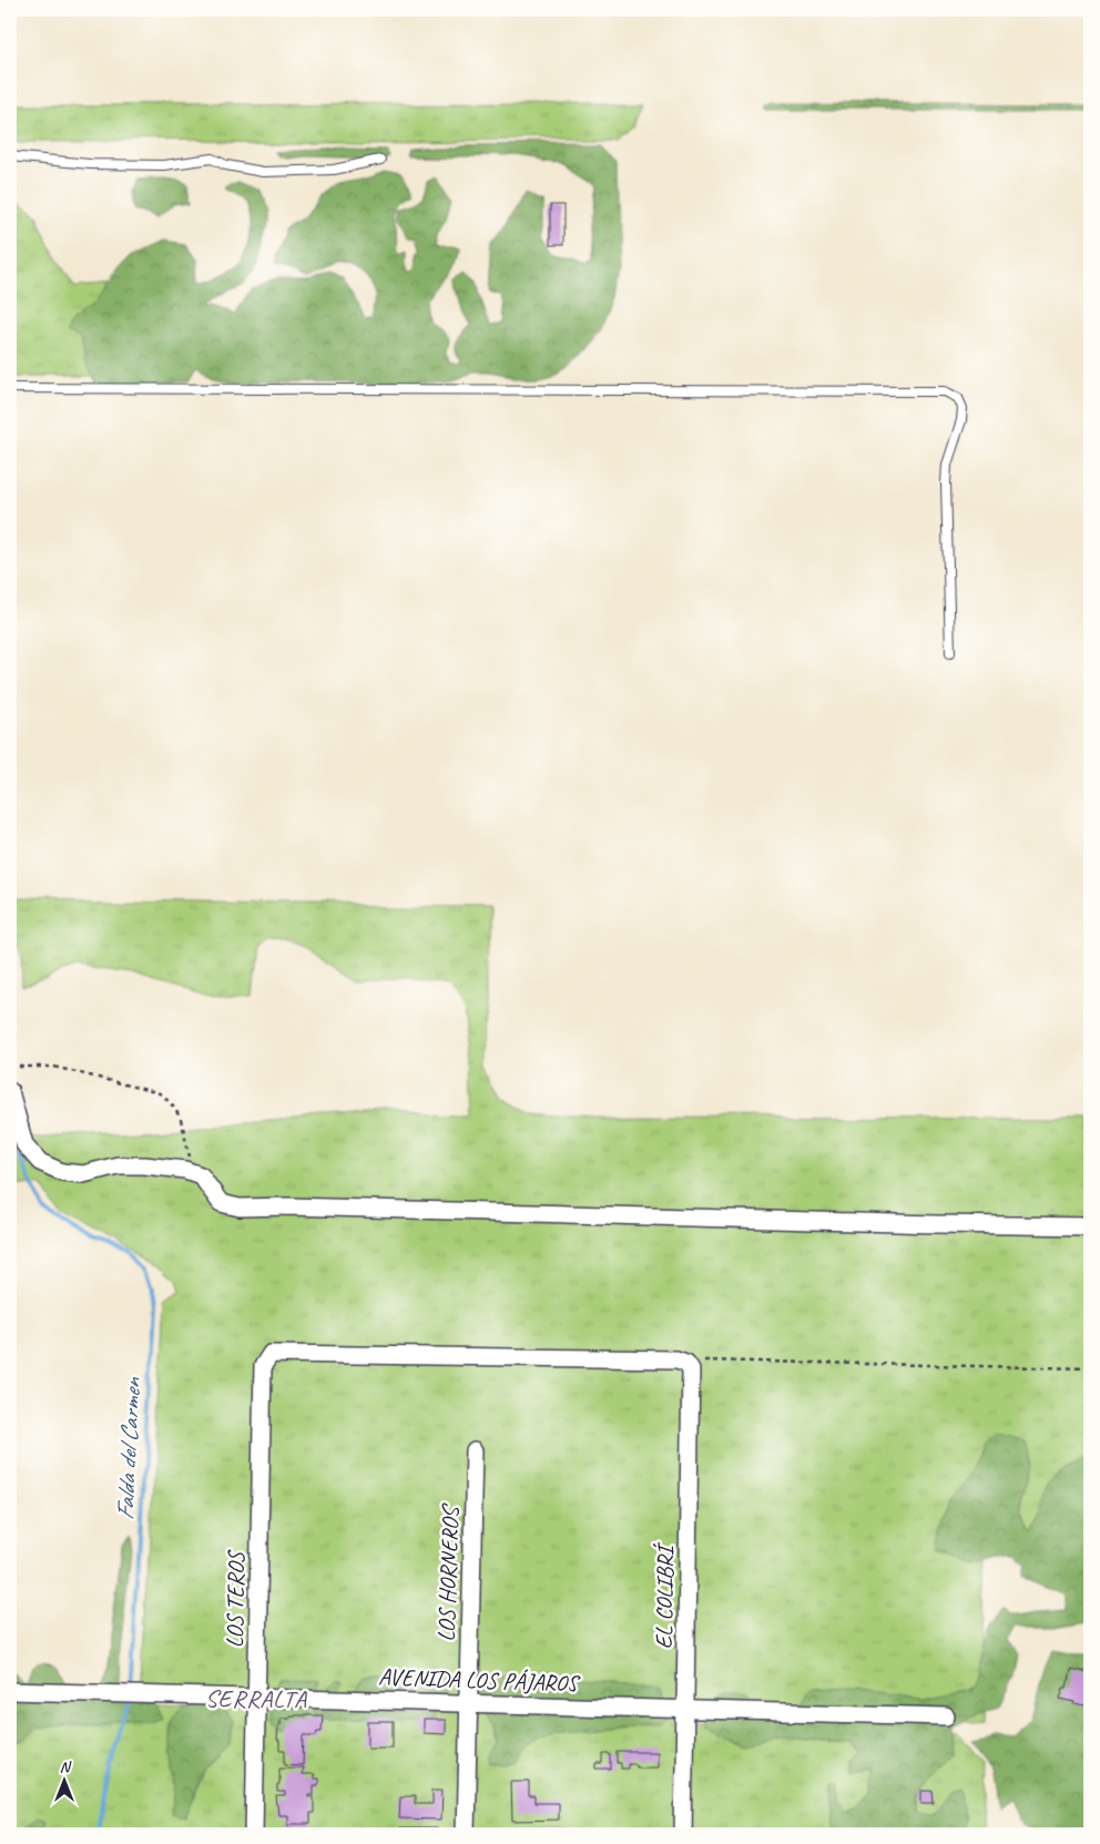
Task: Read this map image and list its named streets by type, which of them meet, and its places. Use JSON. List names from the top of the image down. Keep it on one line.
{"streets":{"street":["LOS HORNEROS","EL COLIBRÍ","LOS TEROS","AVENIDA LOS PÁJAROS"]},"crossings":[["LOS HORNEROS","AVENIDA LOS PÁJAROS"],["EL COLIBRÍ","LOS TEROS"],["EL COLIBRÍ","AVENIDA LOS PÁJAROS"],["LOS TEROS","AVENIDA LOS PÁJAROS"]],"districts":["SERRALTA"],"water":["Falda del Carmen"],"north":"top"}
